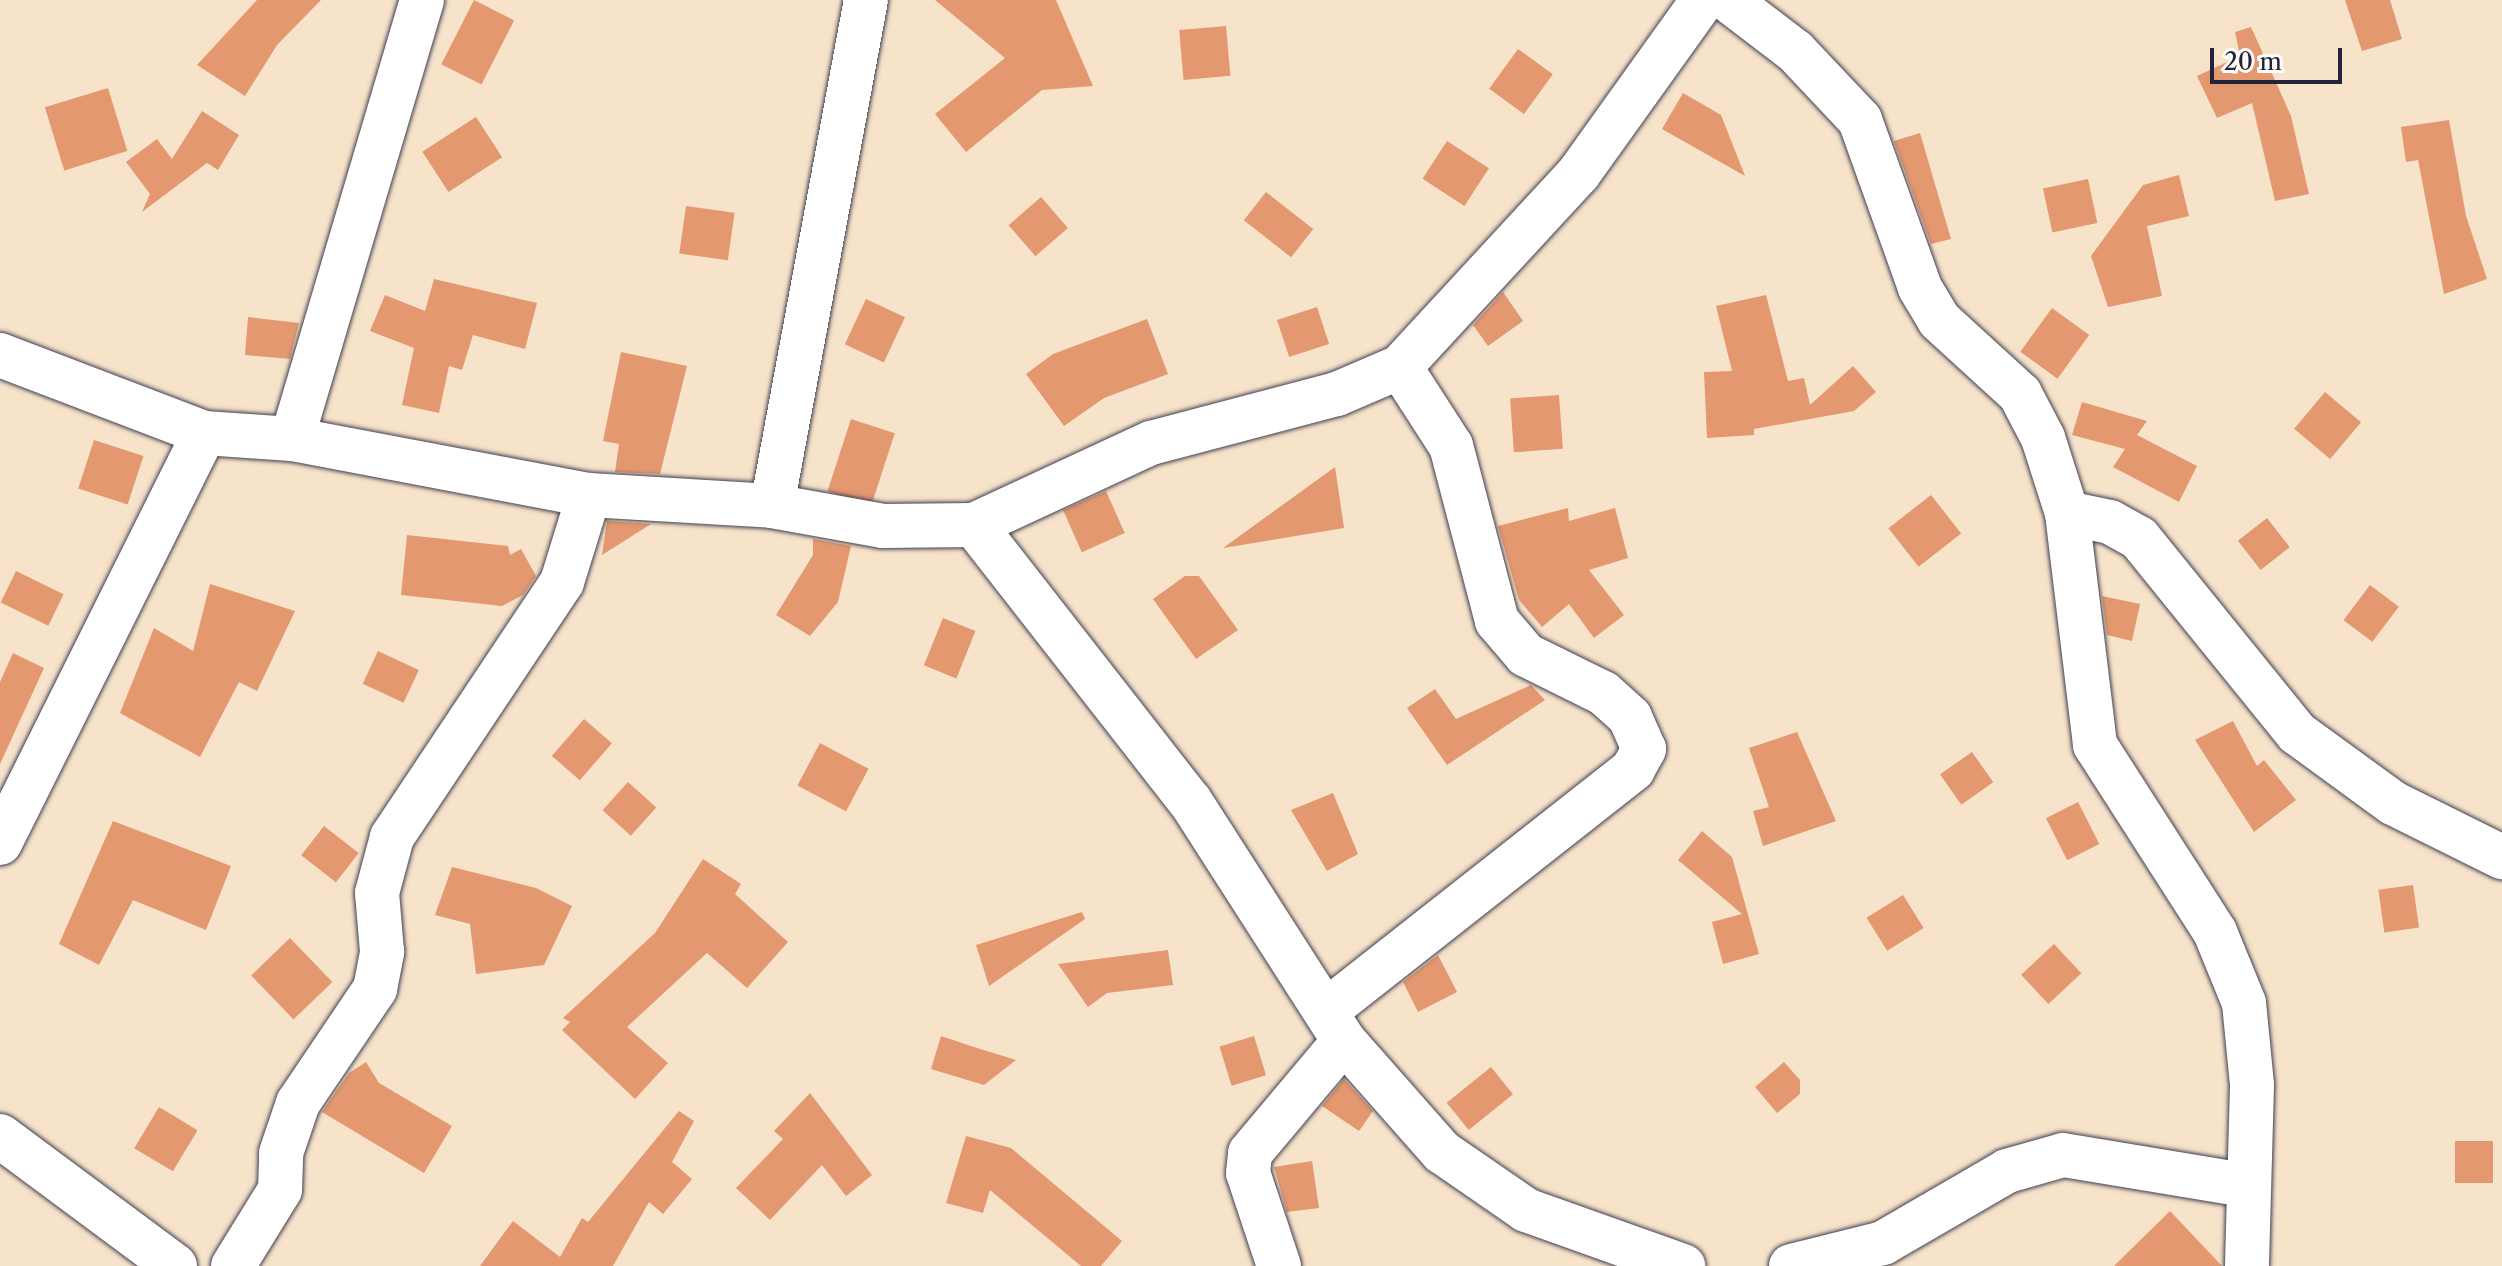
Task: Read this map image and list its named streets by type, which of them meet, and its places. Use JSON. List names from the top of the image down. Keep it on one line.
{"scale_bar":"20 m"}
